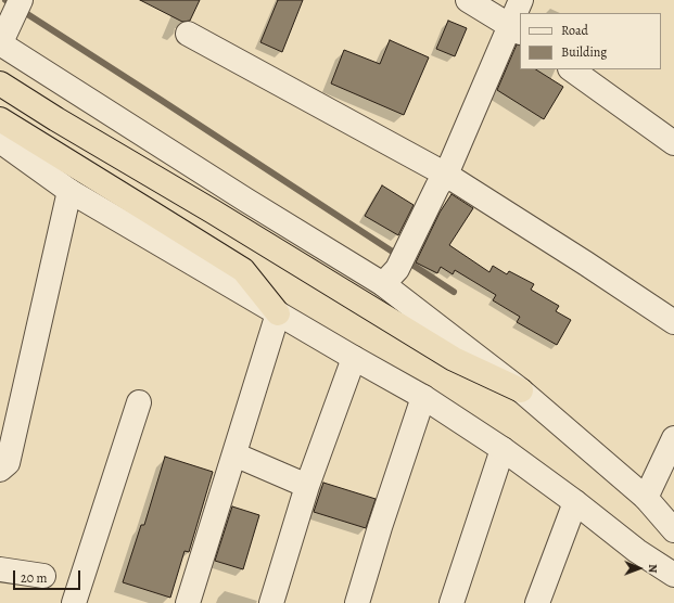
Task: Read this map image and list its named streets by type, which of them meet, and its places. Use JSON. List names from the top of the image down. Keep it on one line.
{"legend":["Road","Building"],"scale_bar":"20 m","north":"right"}
